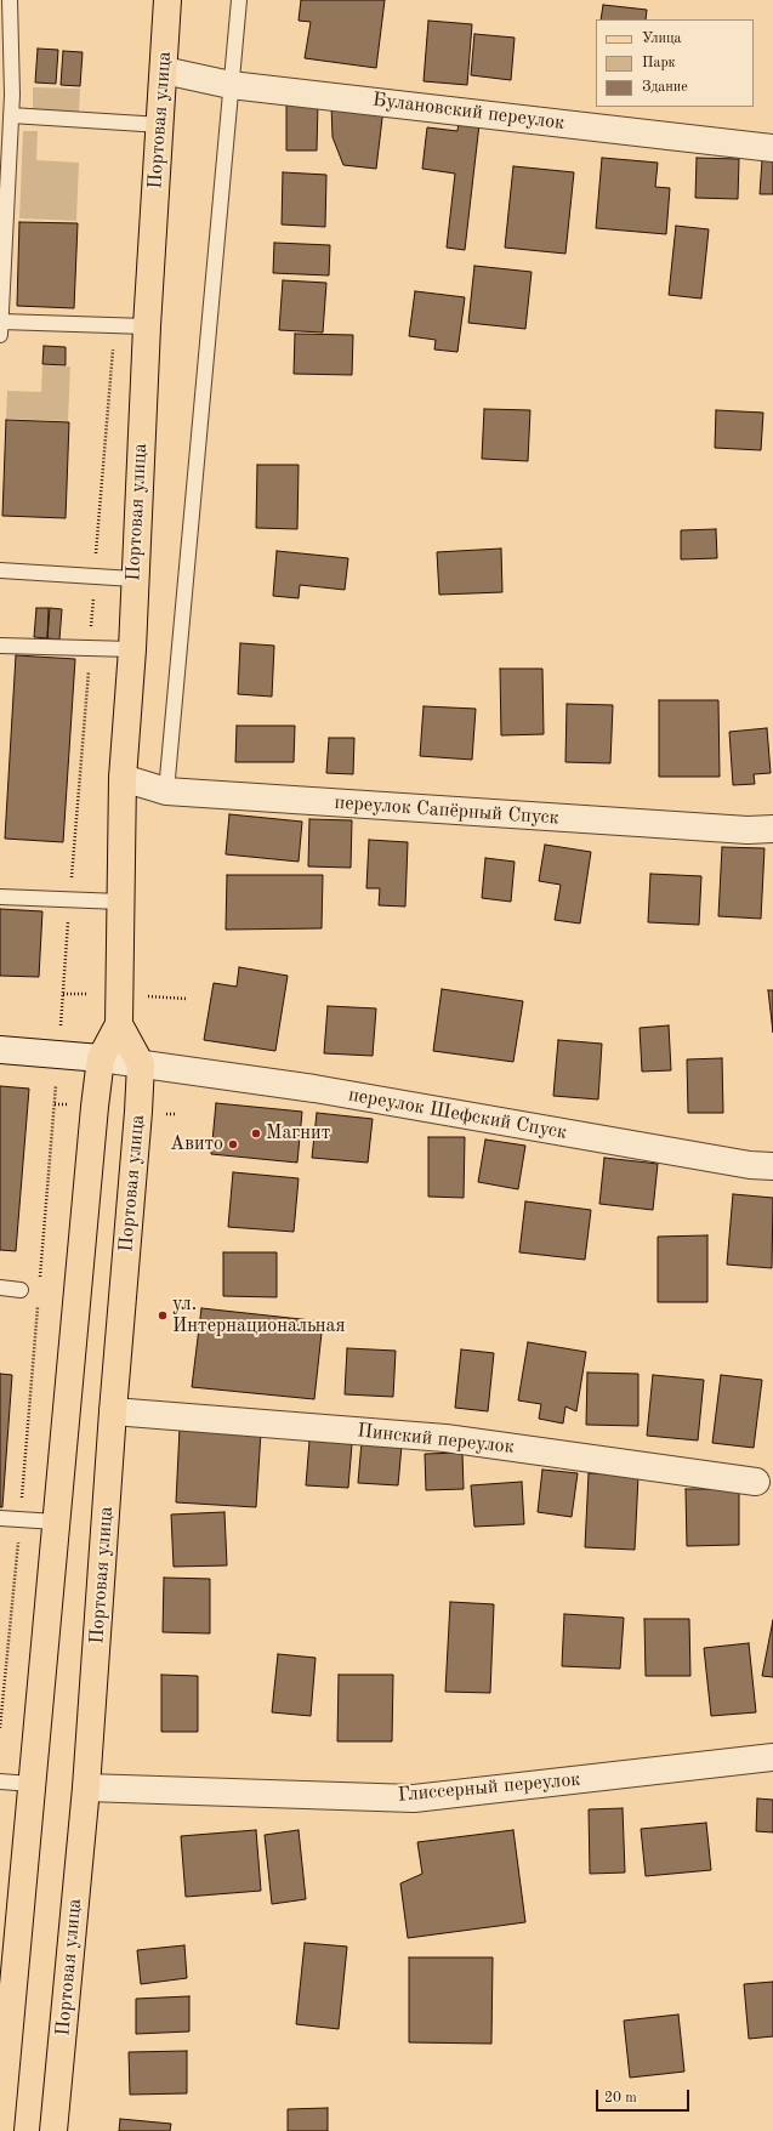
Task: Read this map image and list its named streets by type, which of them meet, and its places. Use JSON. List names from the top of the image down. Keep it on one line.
{"streets":{"main road":["Портовая улица"],"street":["Булановский переулок","переулок Сапёрный Спуск","переулок Шефский Спуск","Пинский переулок","Глиссерный переулок"]},"crossings":[["Булановский переулок","Портовая улица"],["Портовая улица","переулок Сапёрный Спуск"],["Портовая улица","переулок Шефский Спуск"],["Портовая улица","Пинский переулок"],["Портовая улица","Глиссерный переулок"]],"places":["Магнит","Авито","ул. Интернациональная"],"legend":["Улица","Парк","Здание"],"scale_bar":"20 m"}
